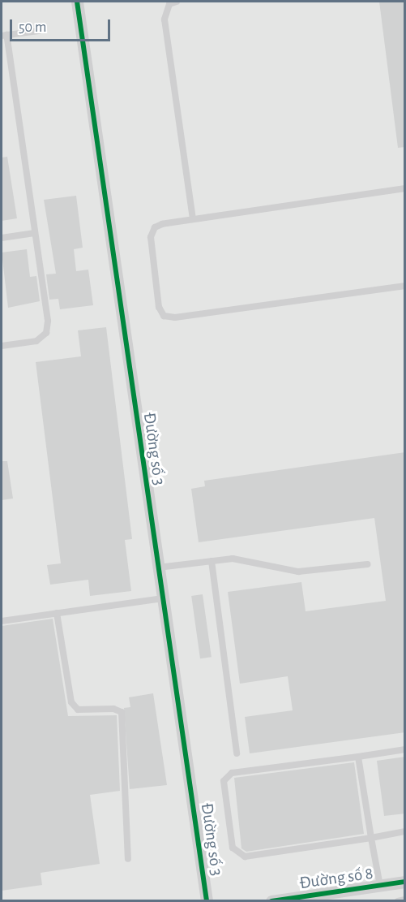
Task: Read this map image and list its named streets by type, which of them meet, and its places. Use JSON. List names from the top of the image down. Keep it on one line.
{"streets":{"street":["Đường số 3","Đường số 8"]},"scale_bar":"50 m"}
